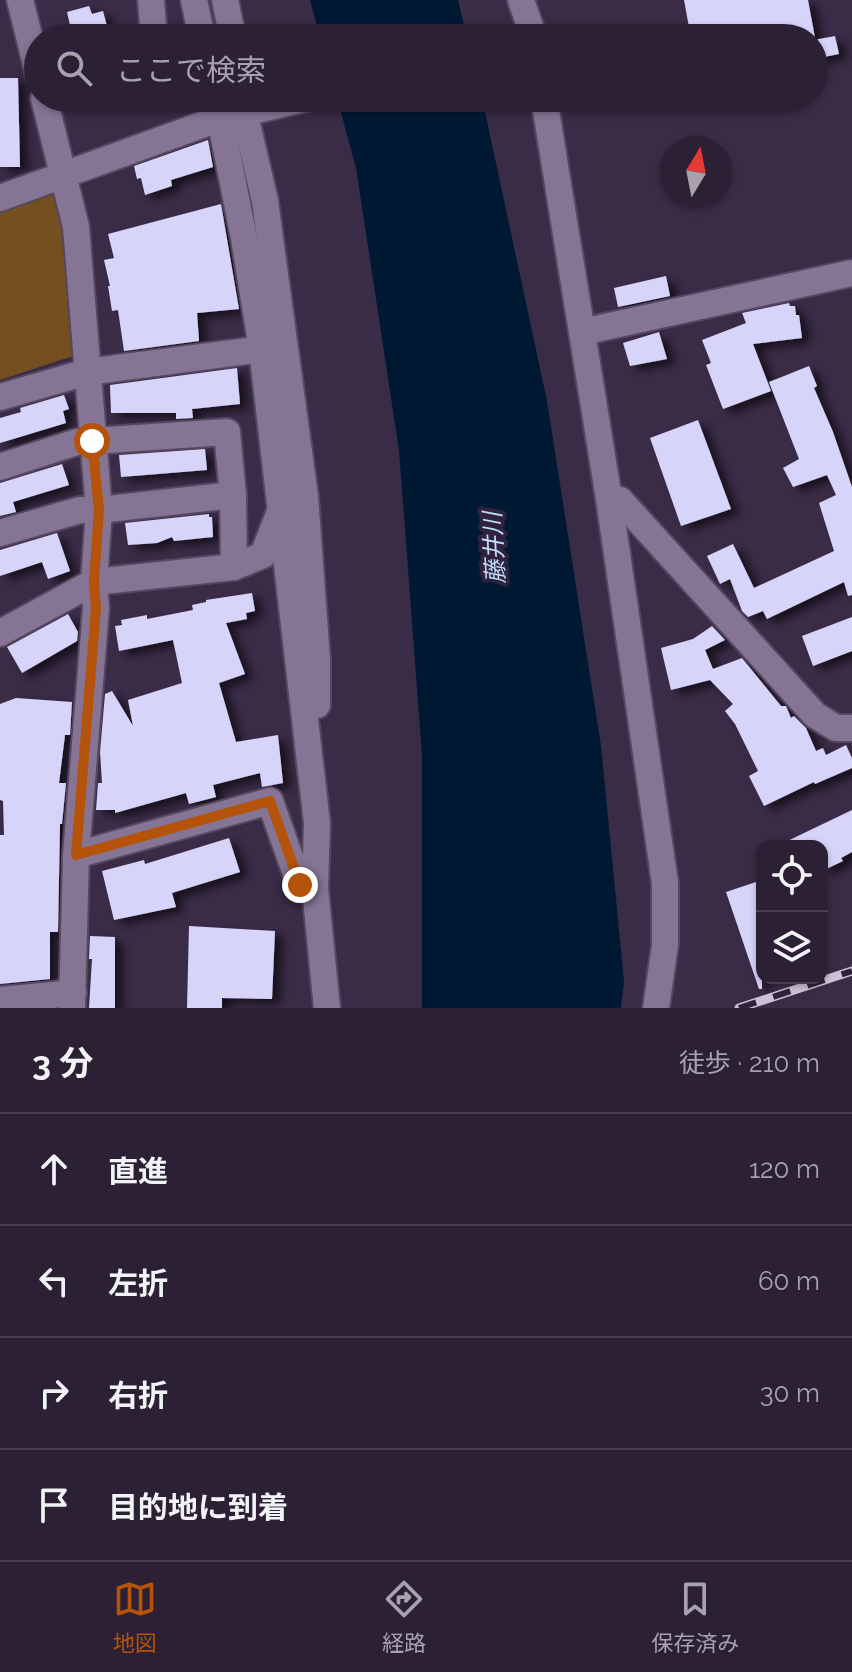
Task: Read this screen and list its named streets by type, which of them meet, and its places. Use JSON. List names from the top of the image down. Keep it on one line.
{"water":["藤井川"],"north":"top","page":{"search":"ここで検索","heading":["3 分","徒歩 · 210 m"],"list":[["直進","120 m"],["左折","60 m"],["右折","30 m"],"目的地に到着"],"nav":["地図","経路","保存済み"]}}
